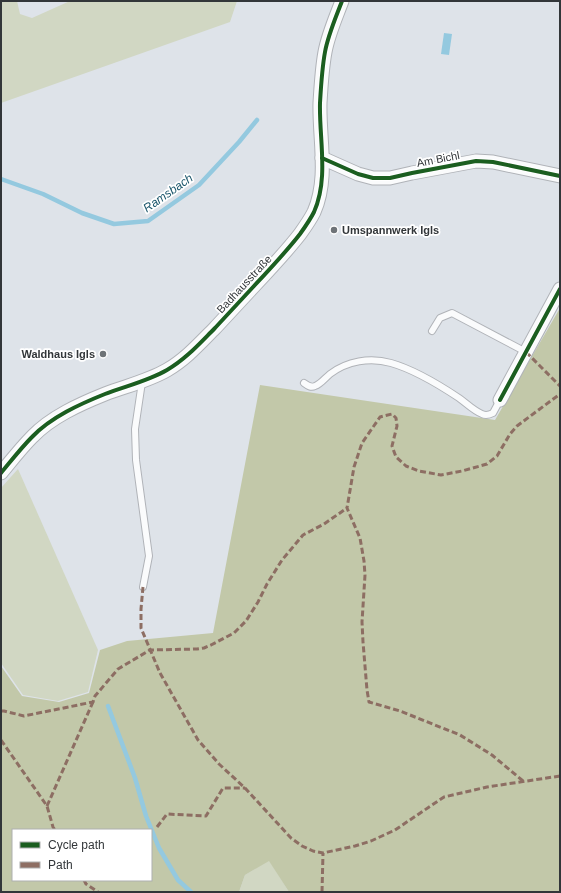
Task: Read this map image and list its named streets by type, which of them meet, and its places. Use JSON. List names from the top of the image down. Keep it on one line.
{"streets":{"street":["Am Bichl","Badhausstraße"]},"crossings":[["Am Bichl","Badhausstraße"]],"water":["Ramsbach"],"places":["Umspannwerk Igls","Waldhaus Igls"],"legend":["Cycle path","Path"]}
